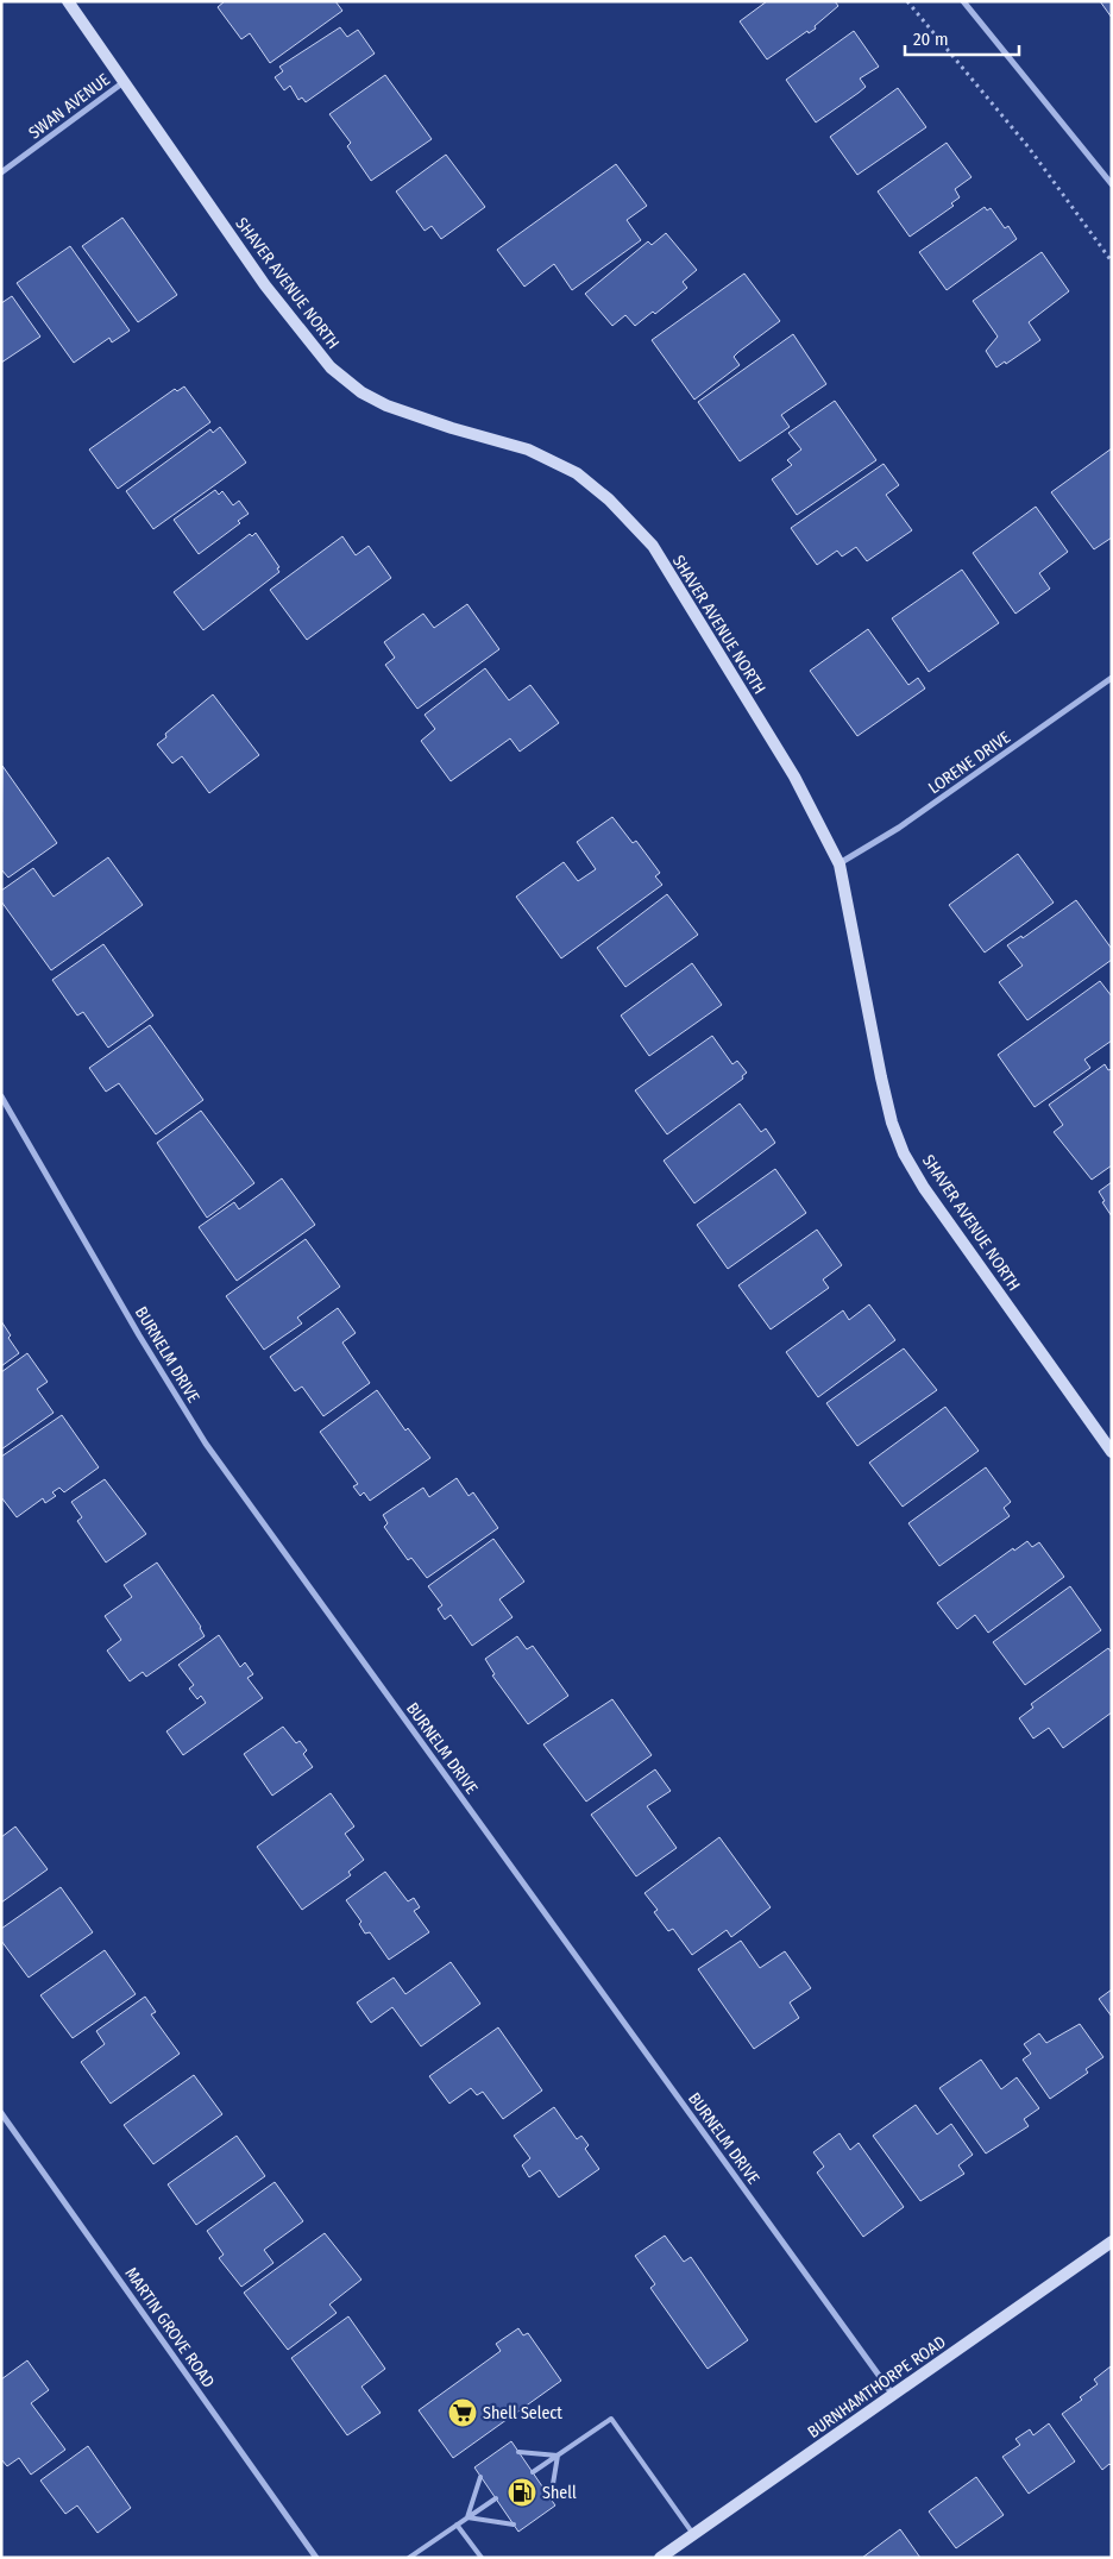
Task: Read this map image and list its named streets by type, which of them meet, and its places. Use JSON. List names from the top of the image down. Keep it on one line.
{"streets":{"street":["SWAN AVENUE","SHAVER AVENUE NORTH","LORENE DRIVE","BURNELM DRIVE","MARTIN GROVE ROAD","BURNHAMTHORPE ROAD"]},"crossings":[["SWAN AVENUE","SHAVER AVENUE NORTH"],["SHAVER AVENUE NORTH","LORENE DRIVE"],["BURNELM DRIVE","BURNHAMTHORPE ROAD"]],"places":{"supermarket":["Shell Select"],"fuel station":["Shell"]},"scale_bar":"20 m"}
